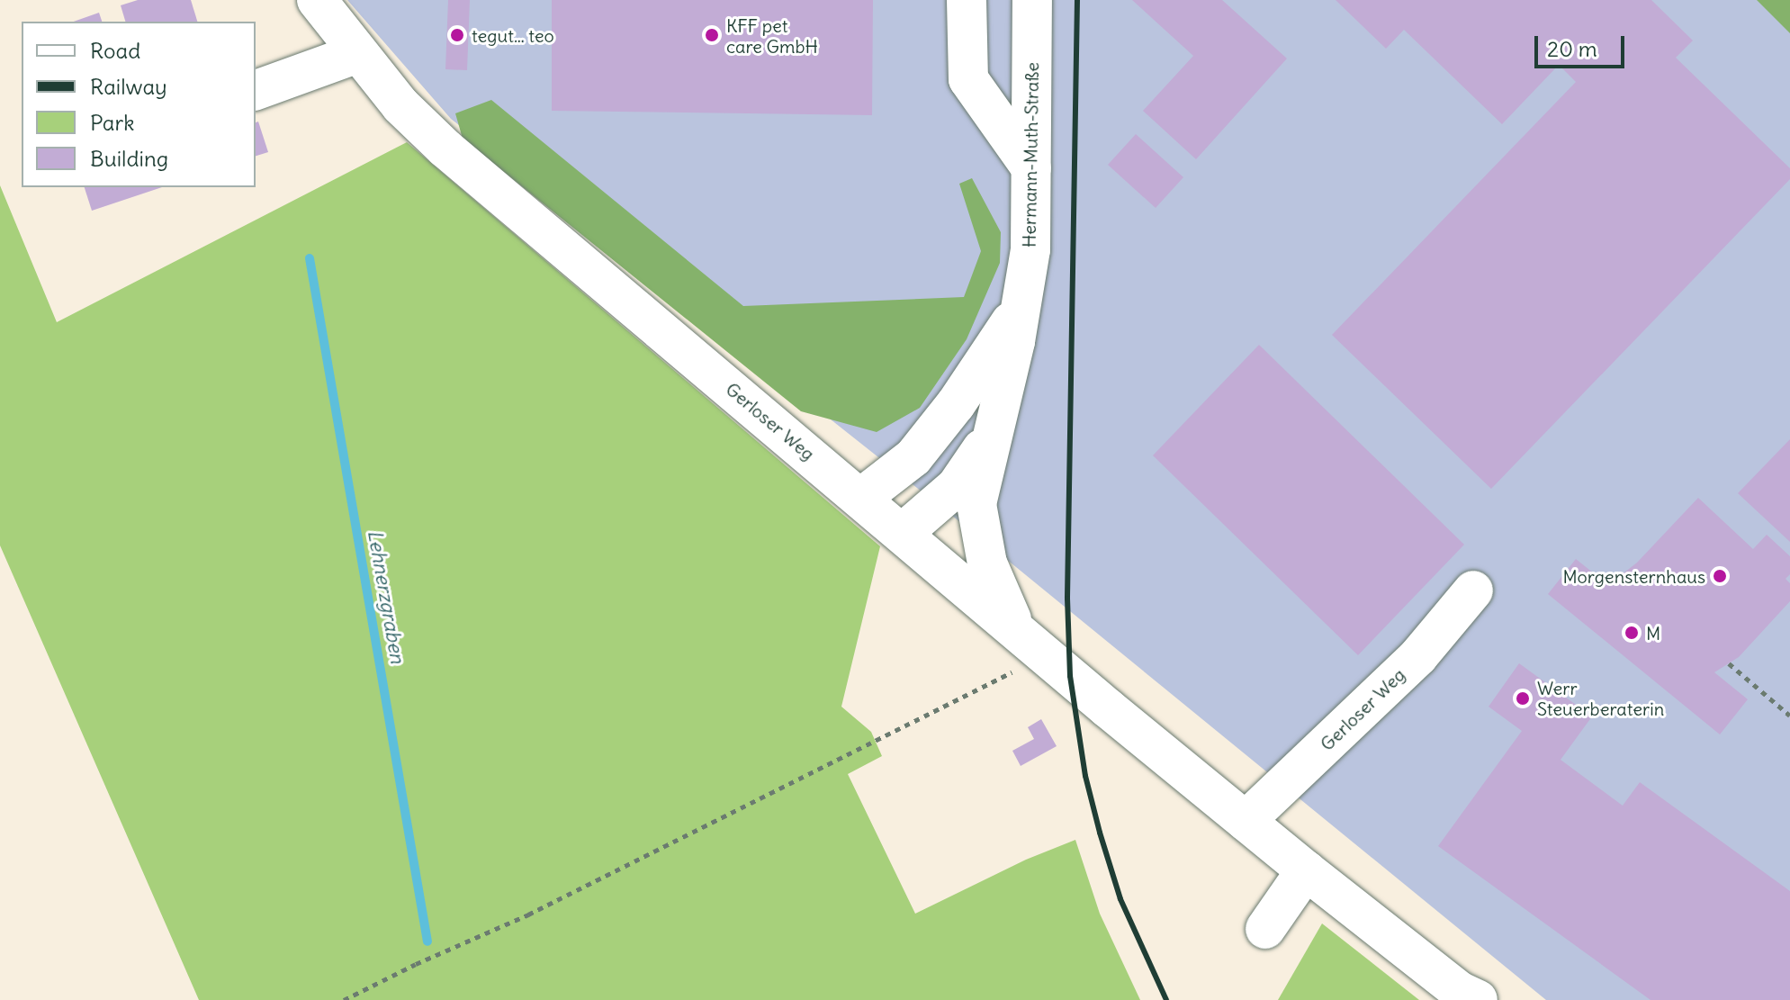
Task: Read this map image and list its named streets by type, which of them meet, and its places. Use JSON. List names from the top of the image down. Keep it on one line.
{"streets":{"street":["Hermann-Muth-Straße","Gerloser Weg"]},"crossings":[["Hermann-Muth-Straße","Gerloser Weg"]],"water":["Lehnerzgraben"],"places":["tegut… teo","KFF pet care GmbH","Morgensternhaus","M","Werr Steuerberaterin"],"legend":["Road","Railway","Park","Building"],"scale_bar":"20 m"}
